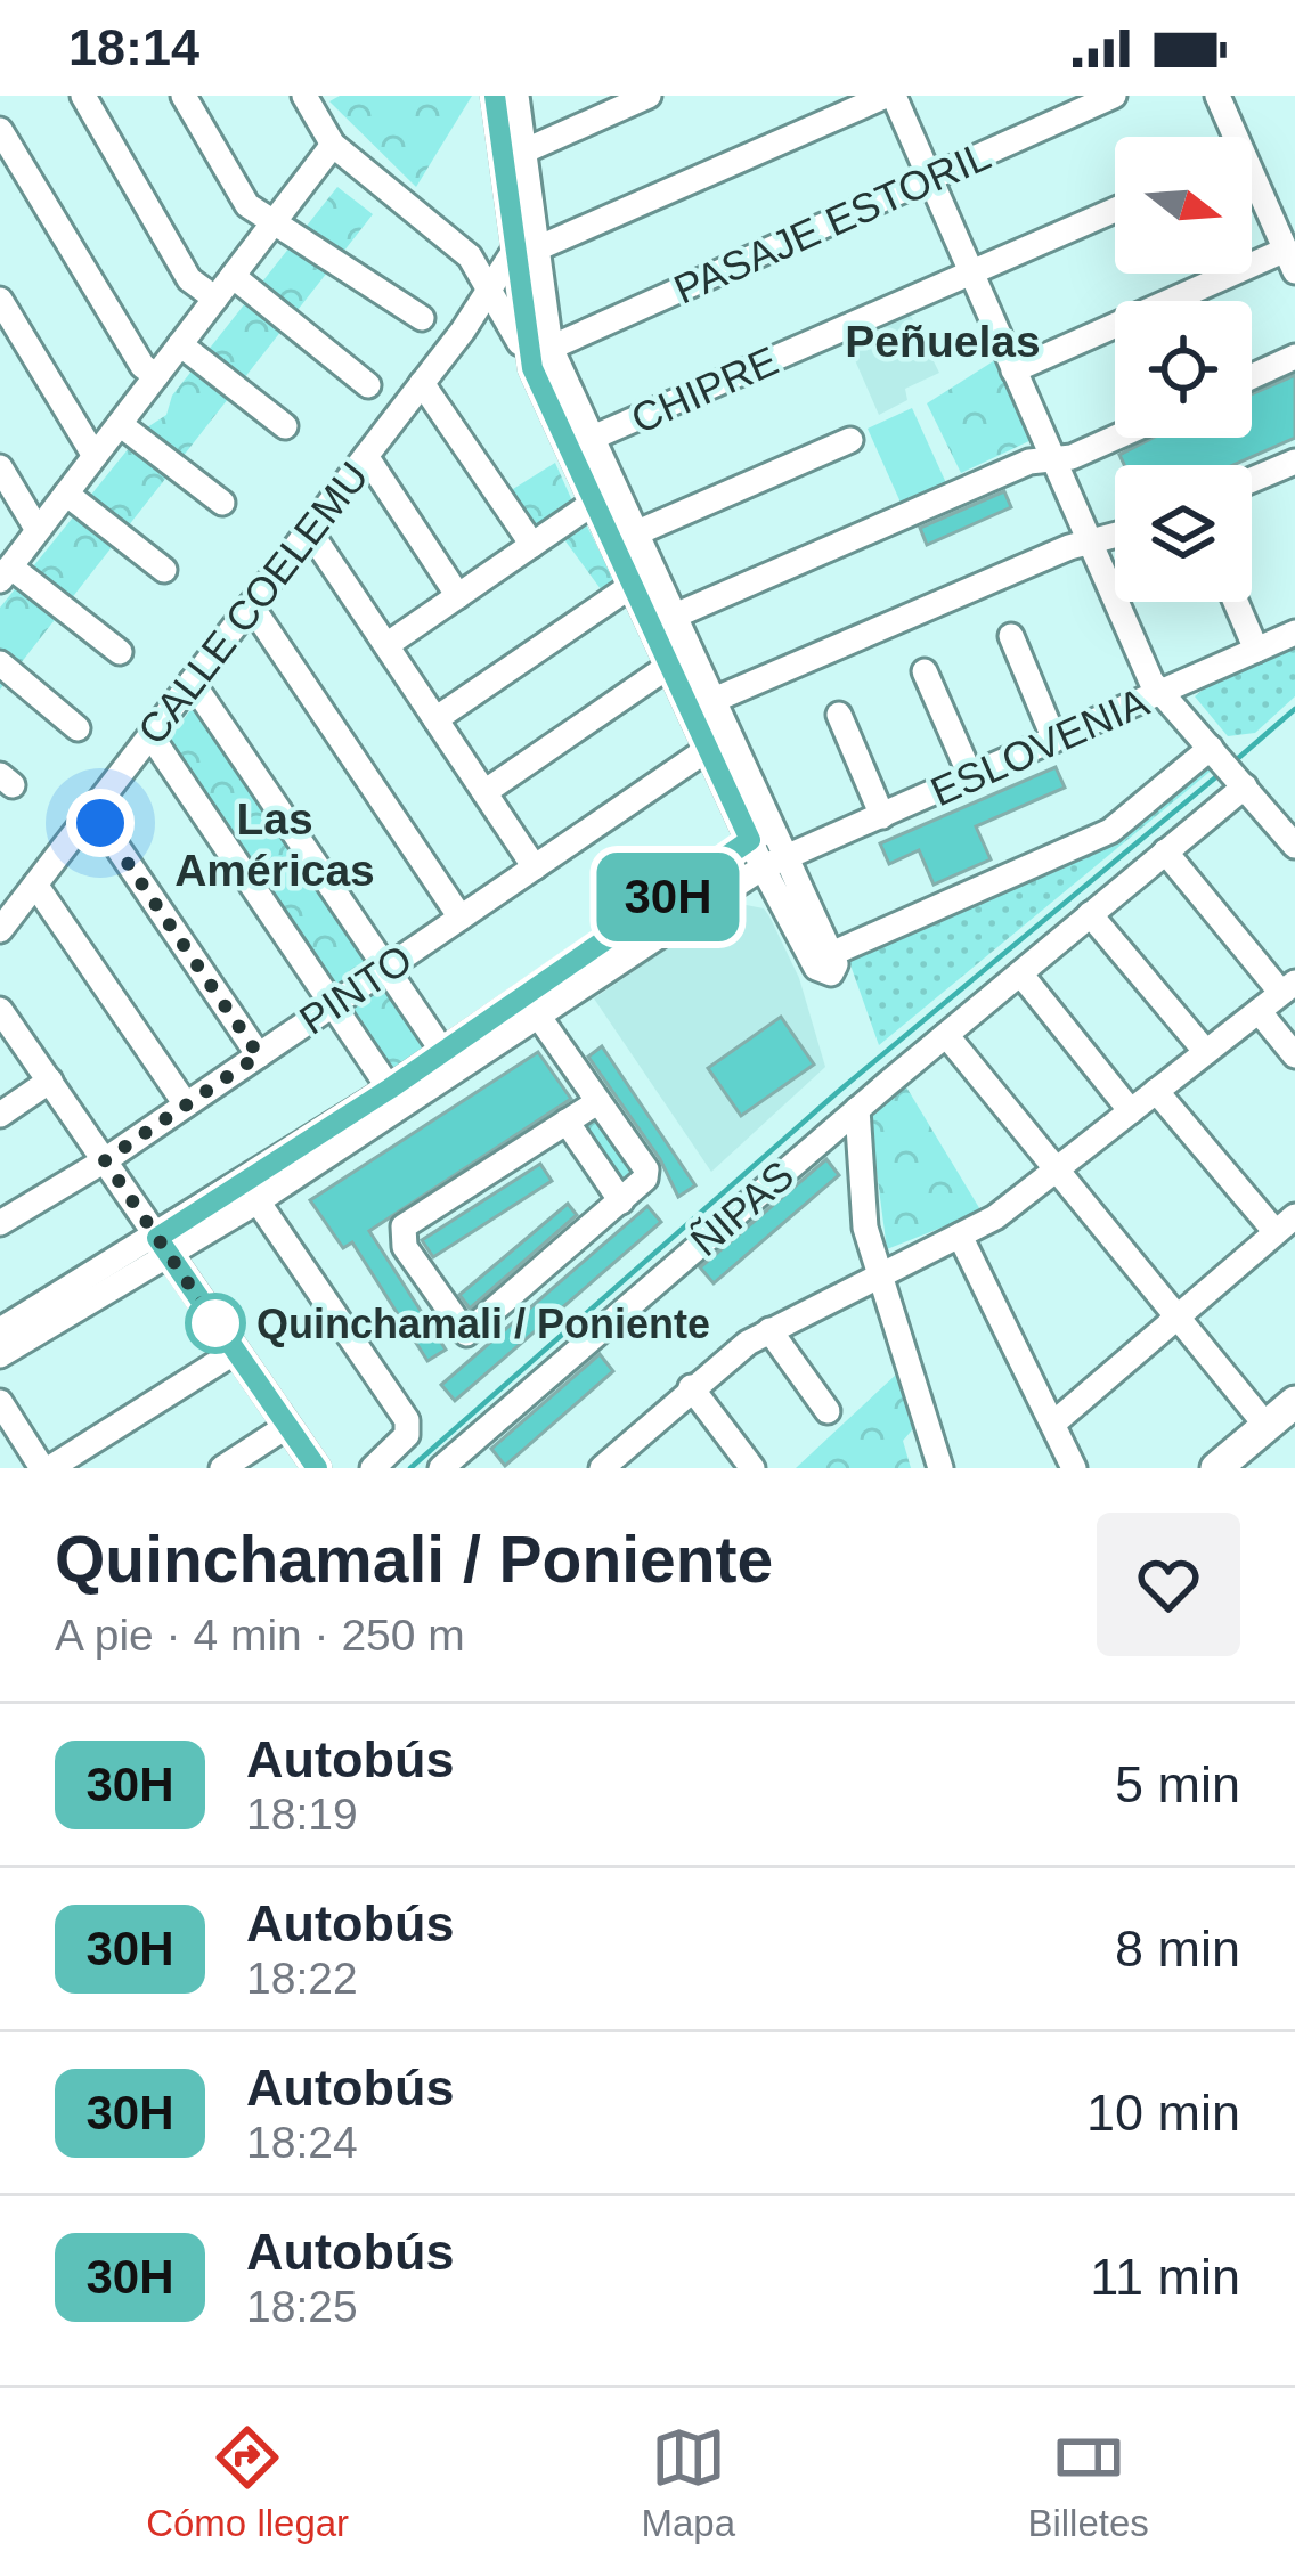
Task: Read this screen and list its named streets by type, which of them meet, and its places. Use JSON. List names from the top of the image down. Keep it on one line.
{"streets":{"street":["PASAJE ESTORIL","CHIPRE","CALLE COELEMU","ESLOVENIA","PINTO","ÑIPAS"]},"districts":["Peñuelas","Las Américas"],"places":["Quinchamali / Poniente"],"lines":["bus line 30H"],"north":"right","page":{"status":"18:14","on_map":"30H","heading":["Quinchamali / Poniente","A pie · 4 min · 250 m"],"list":[{"mark":"30H","name":"Autobús","note":"18:19","value":"5 min"},{"mark":"30H","name":"Autobús","note":"18:22","value":"8 min"},{"mark":"30H","name":"Autobús","note":"18:24","value":"10 min"},{"mark":"30H","name":"Autobús","note":"18:25","value":"11 min"}],"tabs":["Cómo llegar","Mapa","Billetes"]}}
